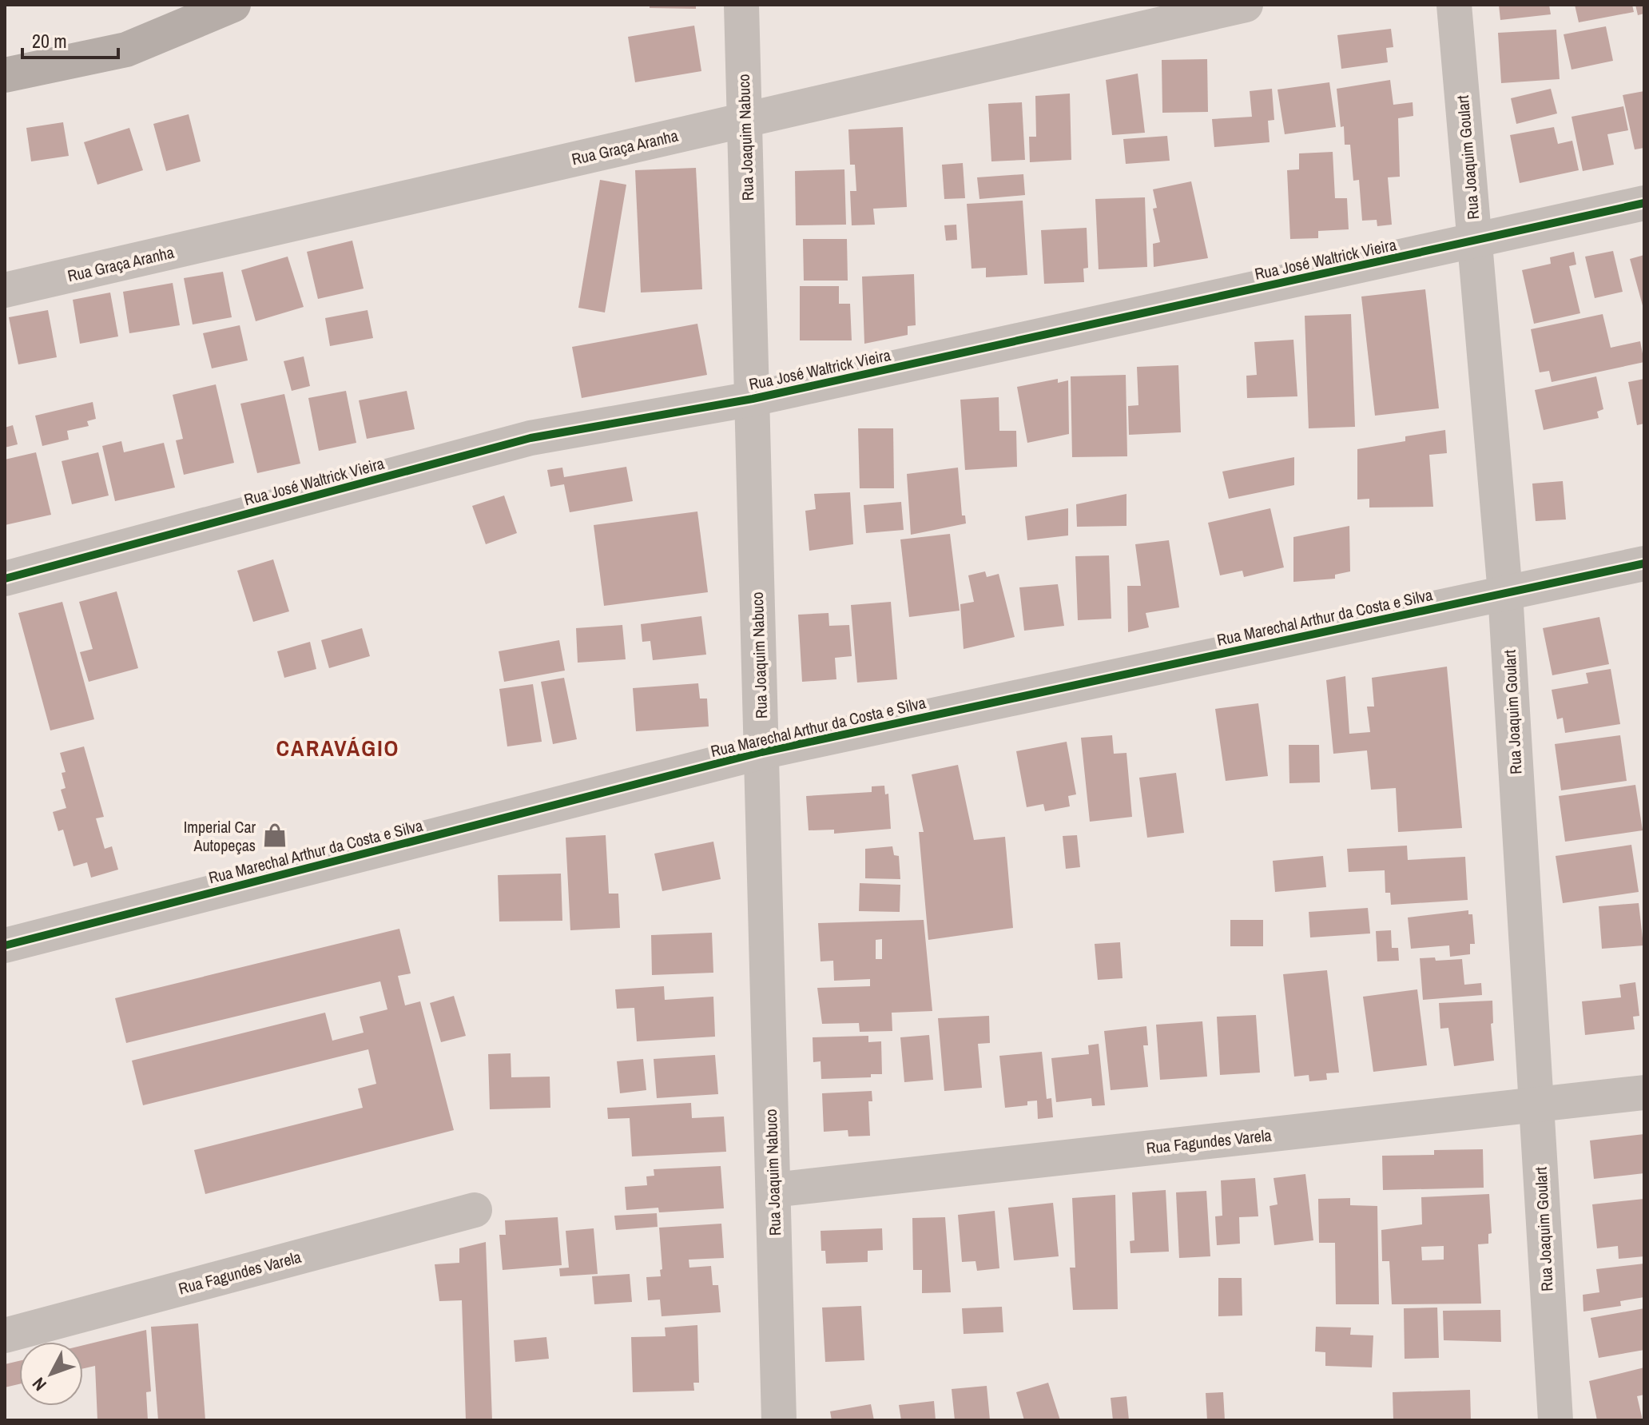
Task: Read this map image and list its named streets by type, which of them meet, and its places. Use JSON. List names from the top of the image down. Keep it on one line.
{"streets":{"street":["Rua Joaquim Nabuco","Rua Graça Aranha","Rua Joaquim Goulart","Rua José Waltrick Vieira","Rua Marechal Arthur da Costa e Silva","Rua Fagundes Varela"]},"crossings":[["Rua Joaquim Nabuco","Rua Graça Aranha"],["Rua Joaquim Nabuco","Rua José Waltrick Vieira"],["Rua Joaquim Nabuco","Rua Marechal Arthur da Costa e Silva"],["Rua Joaquim Nabuco","Rua Fagundes Varela"],["Rua Joaquim Goulart","Rua José Waltrick Vieira"],["Rua Joaquim Goulart","Rua Marechal Arthur da Costa e Silva"],["Rua Joaquim Goulart","Rua Fagundes Varela"]],"districts":["CARAVÁGIO"],"places":{"shop":["Imperial Car Autopeças"]},"scale_bar":"20 m","north":"bottom left"}
